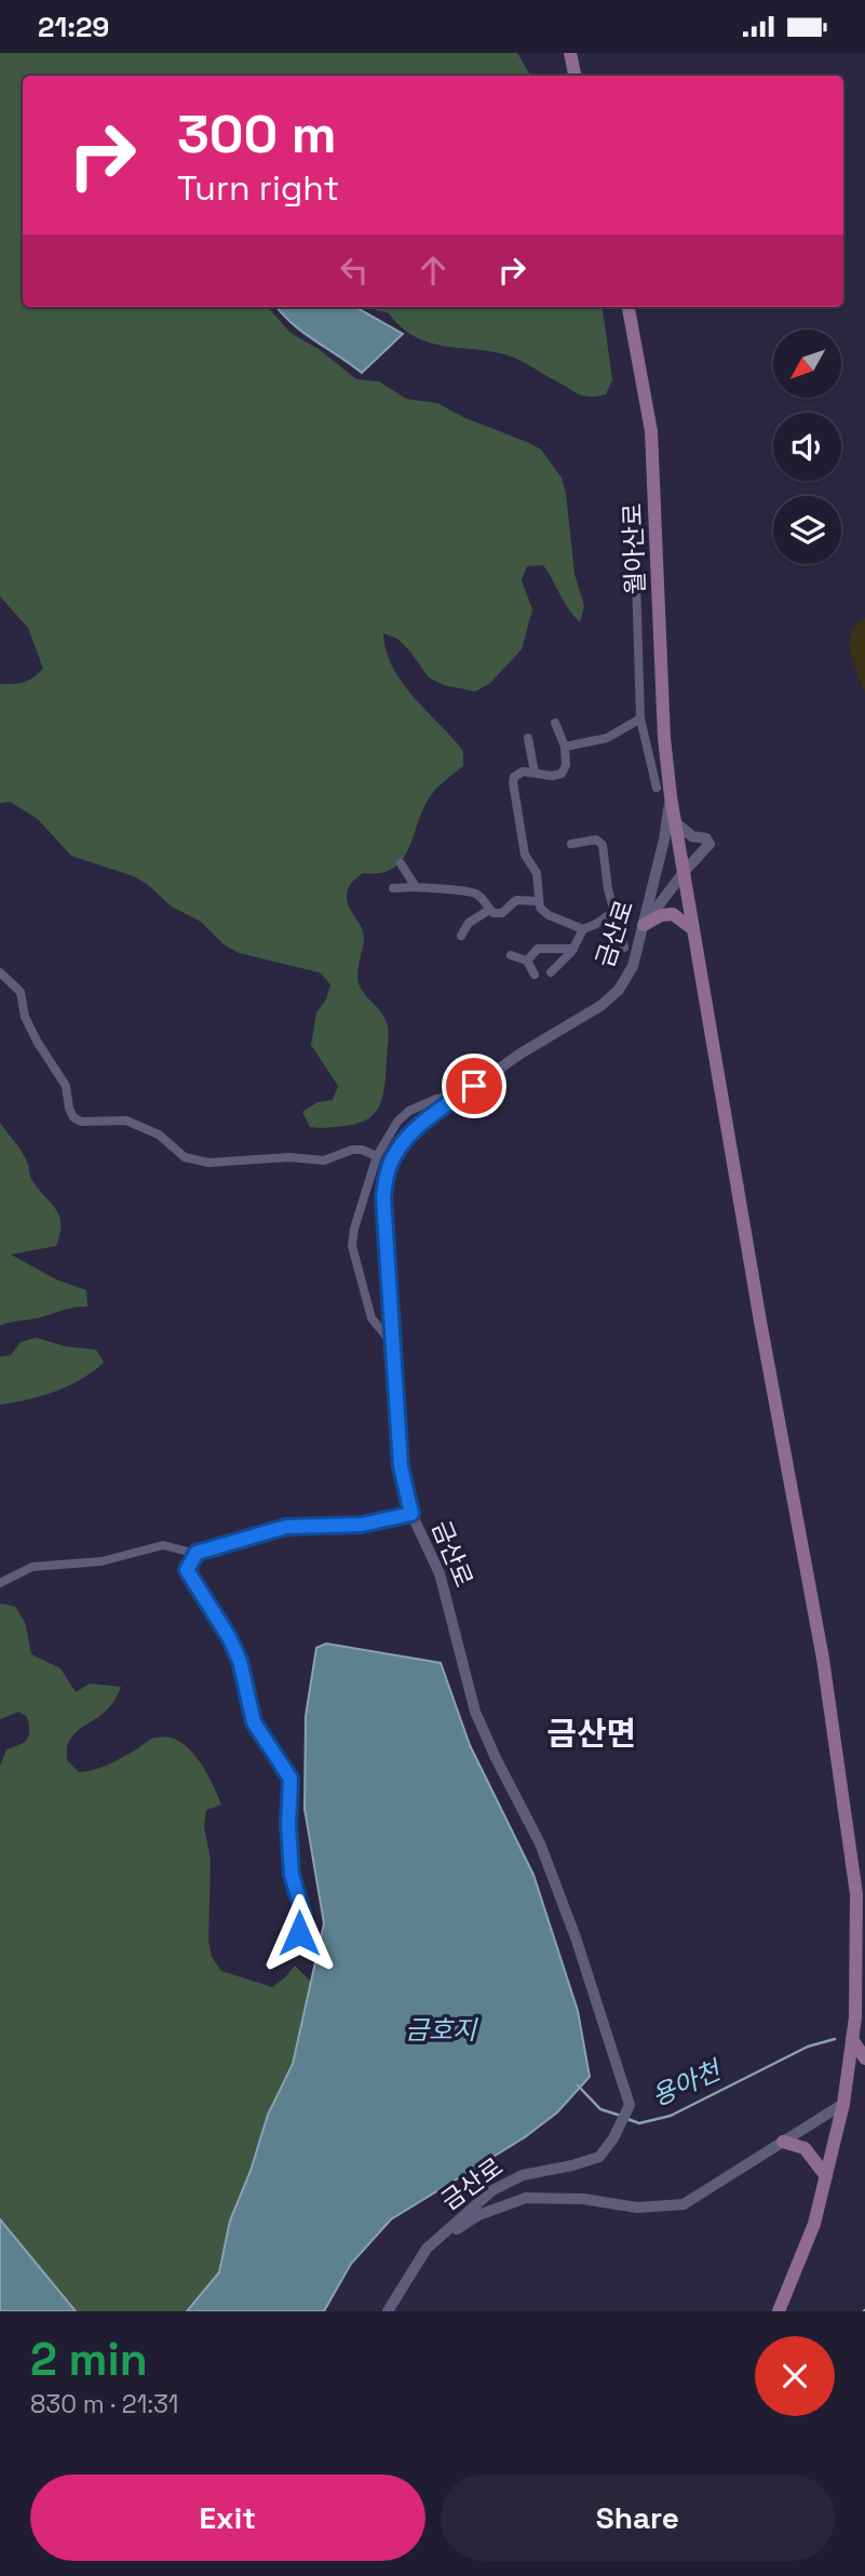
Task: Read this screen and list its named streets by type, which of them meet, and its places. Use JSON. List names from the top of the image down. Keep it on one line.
{"streets":{"main road":["월아산로"],"street":["금산로"]},"crossings":[["월아산로","금산로"]],"districts":["금산면"],"water":["금호지","용아천"],"north":"bottom left","page":{"status":"21:29","turn":["300 m","Turn right"],"heading":["2 min","830 m · 21:31"],"buttons":["Exit","Share"]}}
